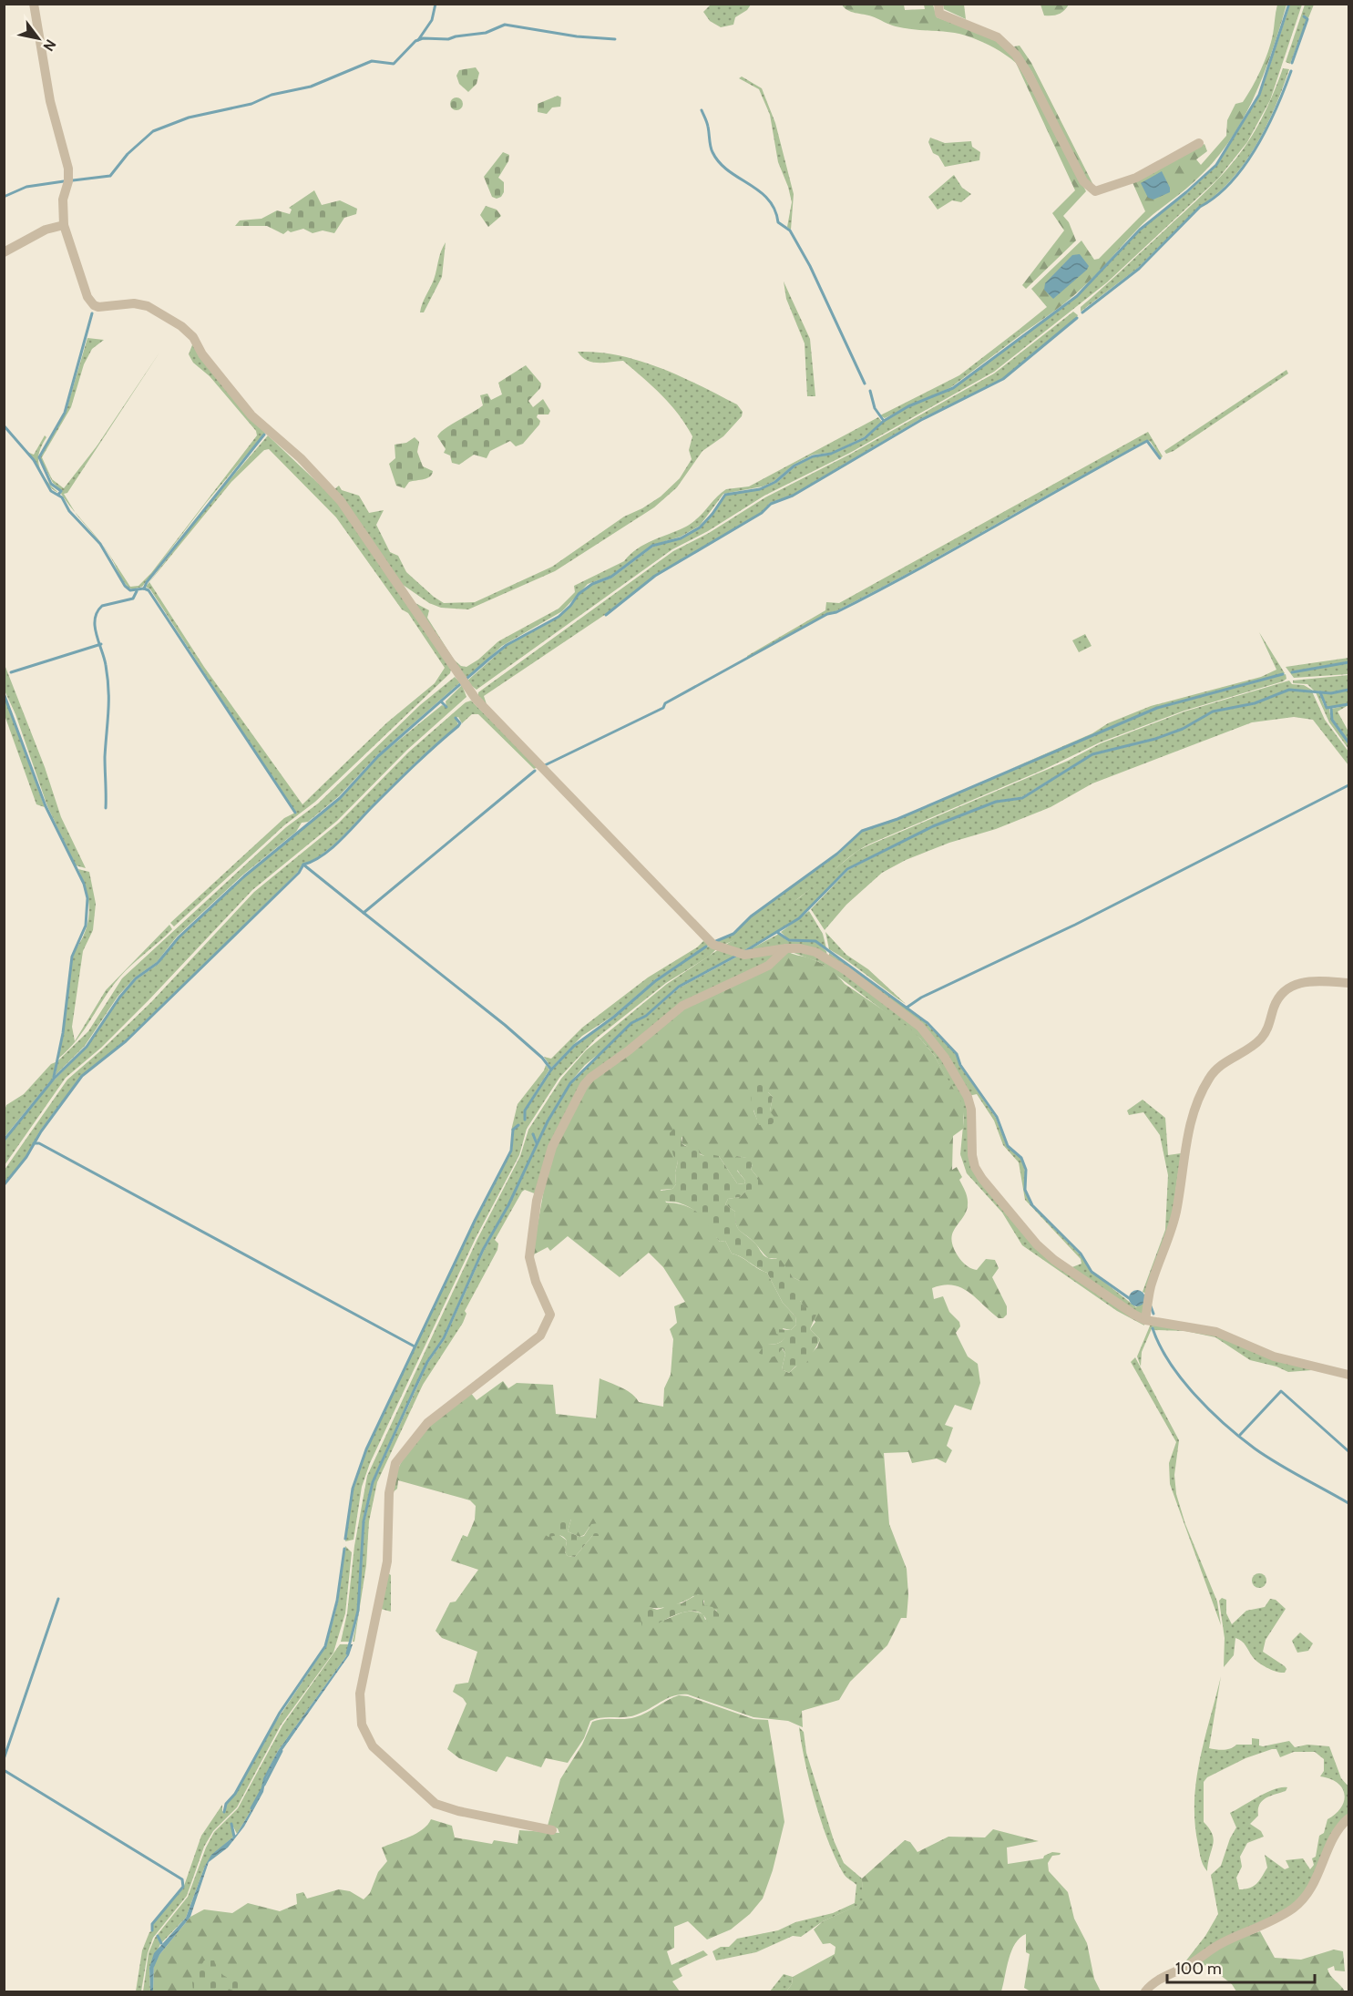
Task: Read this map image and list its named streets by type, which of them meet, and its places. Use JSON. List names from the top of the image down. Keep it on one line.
{"scale_bar":"100 m","north":"bottom right"}
